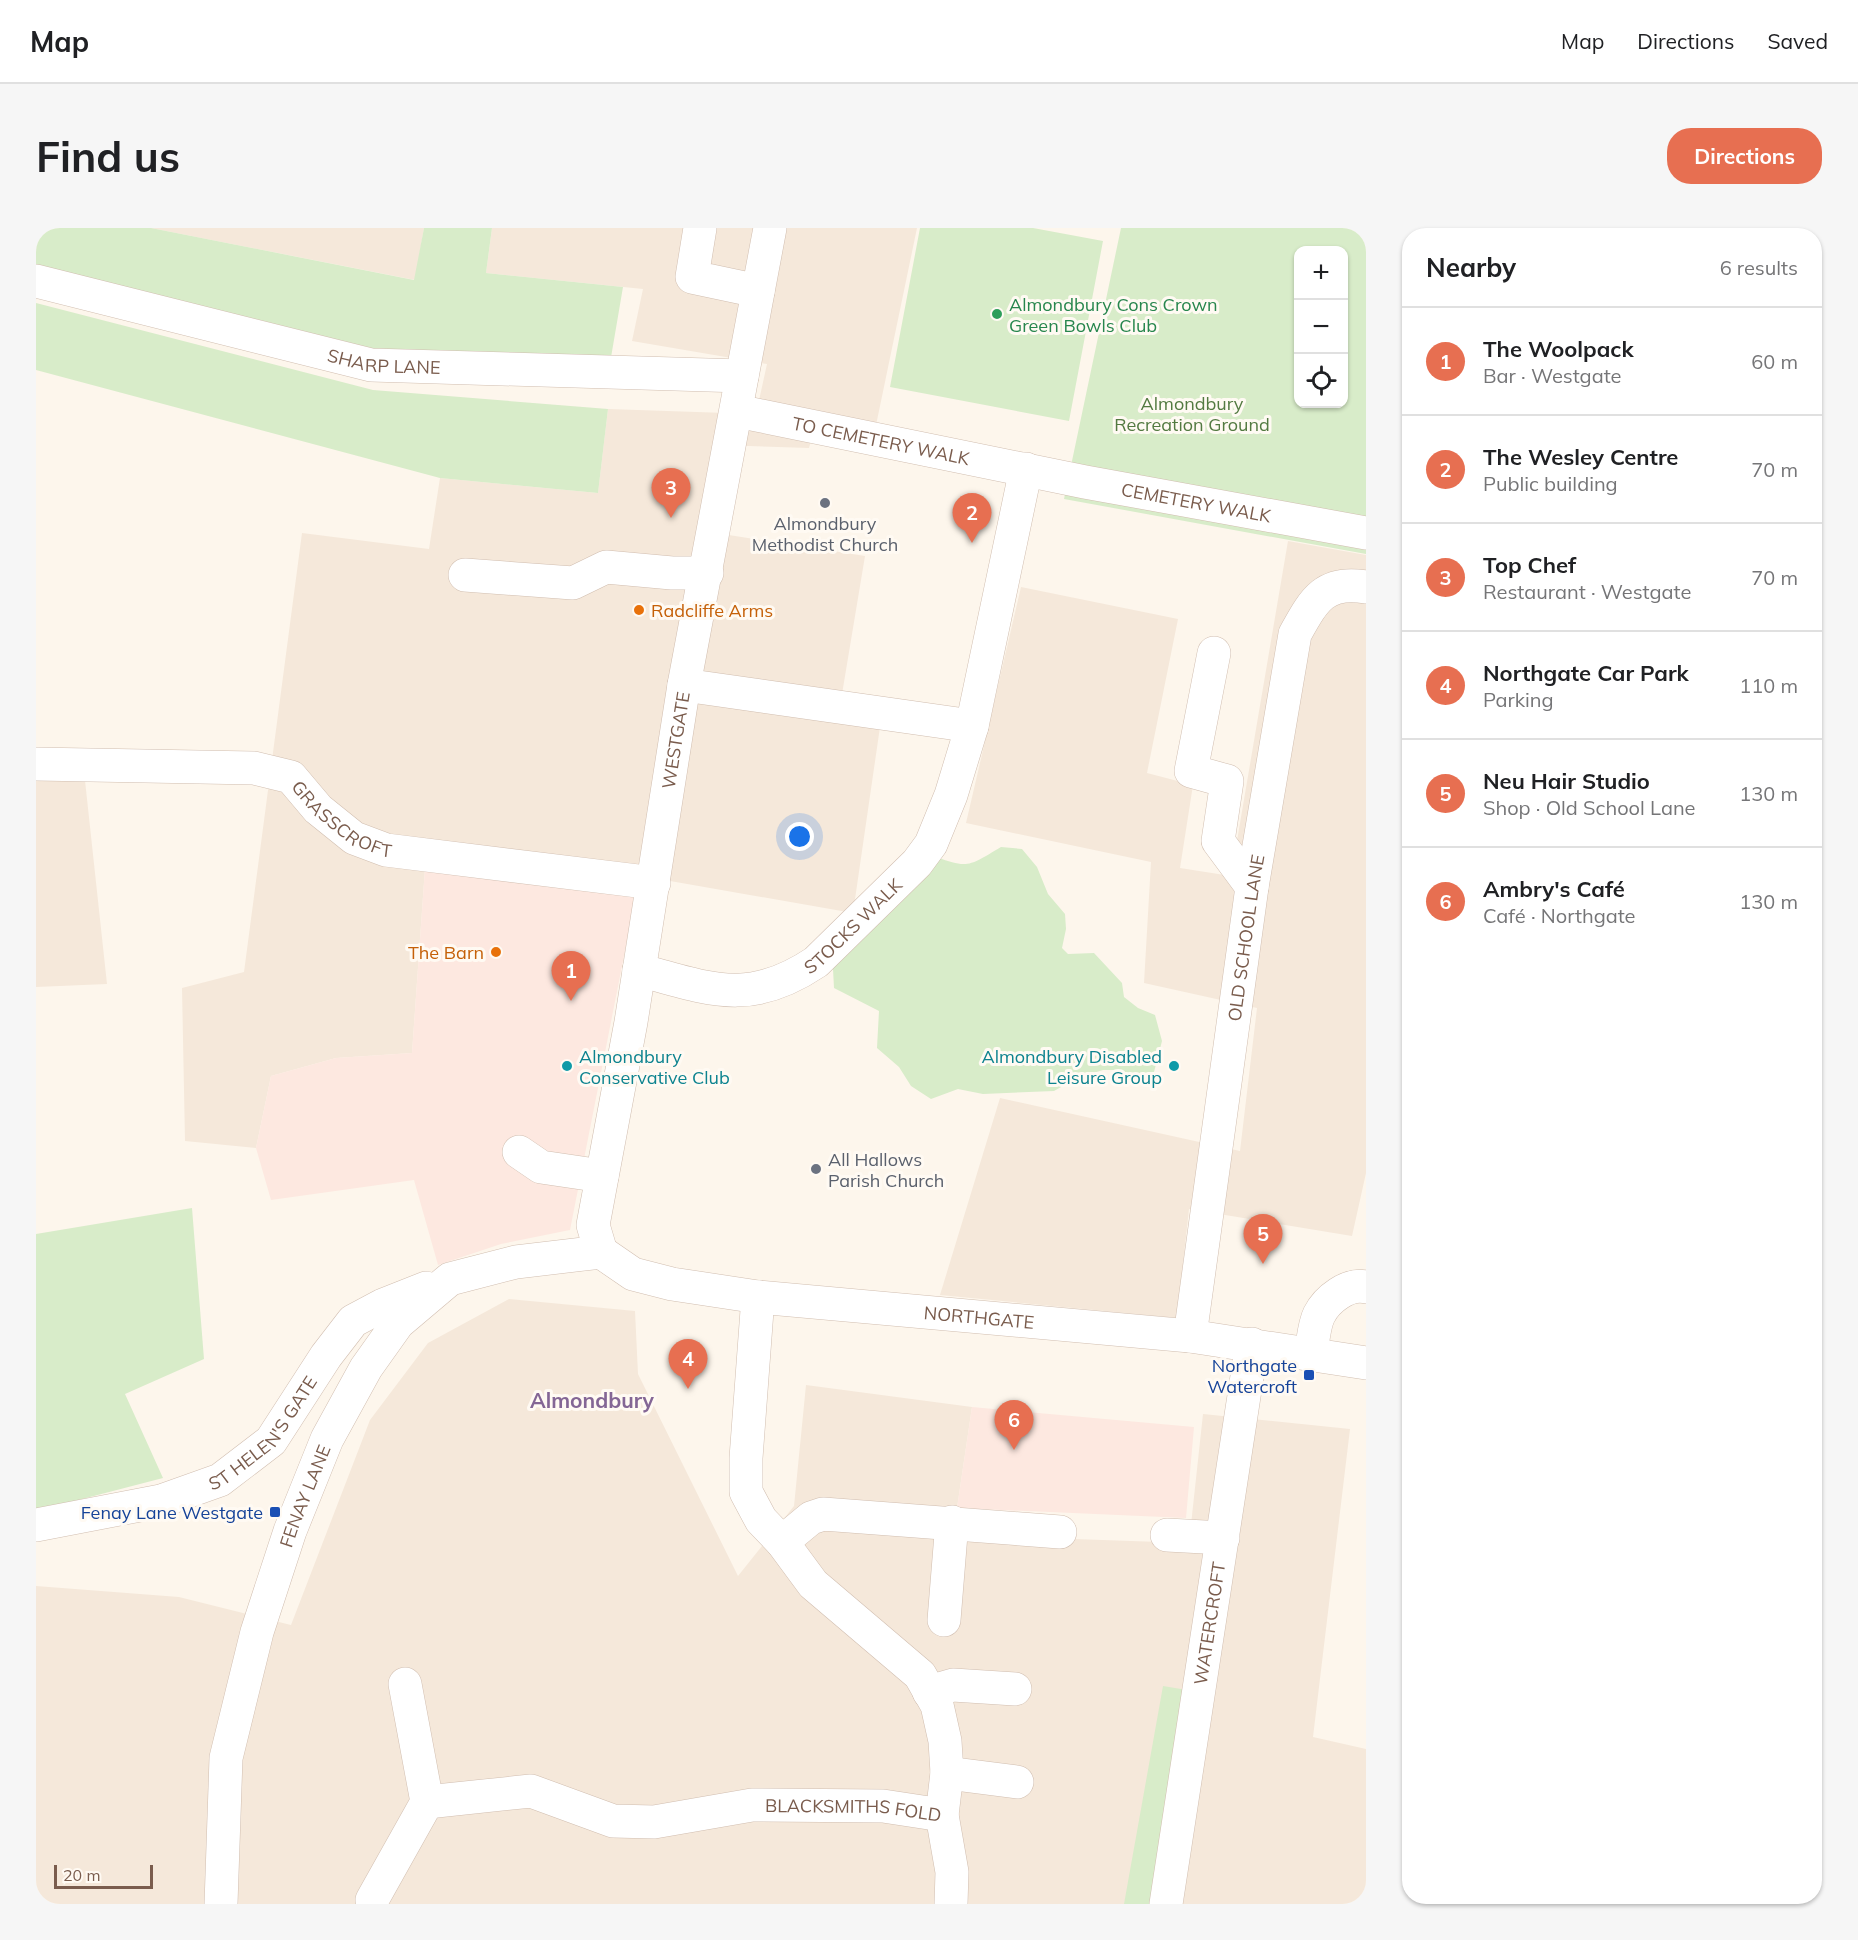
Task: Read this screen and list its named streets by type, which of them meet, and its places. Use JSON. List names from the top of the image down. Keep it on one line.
{"streets":{"street":["SHARP LANE","TO CEMETERY WALK","CEMETERY WALK","WESTGATE","GRASSCROFT","STOCKS WALK","OLD SCHOOL LANE","NORTHGATE","ST HELEN'S GATE","FENAY LANE","WATERCROFT","BLACKSMITHS FOLD"]},"crossings":[["SHARP LANE","WESTGATE"],["TO CEMETERY WALK","CEMETERY WALK"],["TO CEMETERY WALK","WESTGATE"],["TO CEMETERY WALK","STOCKS WALK"],["CEMETERY WALK","STOCKS WALK"],["WESTGATE","GRASSCROFT"],["WESTGATE","STOCKS WALK"],["WESTGATE","NORTHGATE"],["WESTGATE","FENAY LANE"],["OLD SCHOOL LANE","NORTHGATE"],["NORTHGATE","FENAY LANE"],["NORTHGATE","WATERCROFT"],["NORTHGATE","BLACKSMITHS FOLD"],["ST HELEN'S GATE","FENAY LANE"]],"districts":["Almondbury"],"parks":["Almondbury Recreation Ground"],"places":{"other":["Almondbury Cons Crown Green Bowls Club","Almondbury Methodist Church","Radcliffe Arms","The Barn","Almondbury Conservative Club","Almondbury Disabled Leisure Group","All Hallows Parish Church"],"transit":["Northgate Watercroft","Fenay Lane Westgate"]},"scale_bar":"20 m","page":{"header":"Map","nav":["Map","Directions","Saved"],"buttons":"Directions","title":"Find us","heading":["Nearby","6 results"],"map_buttons":["+","−"],"list":[{"mark":"1","name":"The Woolpack","note":"Bar · Westgate","value":"60 m"},{"mark":"2","name":"The Wesley Centre","note":"Public building","value":"70 m"},{"mark":"3","name":"Top Chef","note":"Restaurant · Westgate","value":"70 m"},{"mark":"4","name":"Northgate Car Park","note":"Parking","value":"110 m"},{"mark":"5","name":"Neu Hair Studio","note":"Shop · Old School Lane","value":"130 m"},{"mark":"6","name":"Ambry's Café","note":"Café · Northgate","value":"130 m"}],"pins":["3","2","1","5","4","6"],"scale":"20 m"}}
